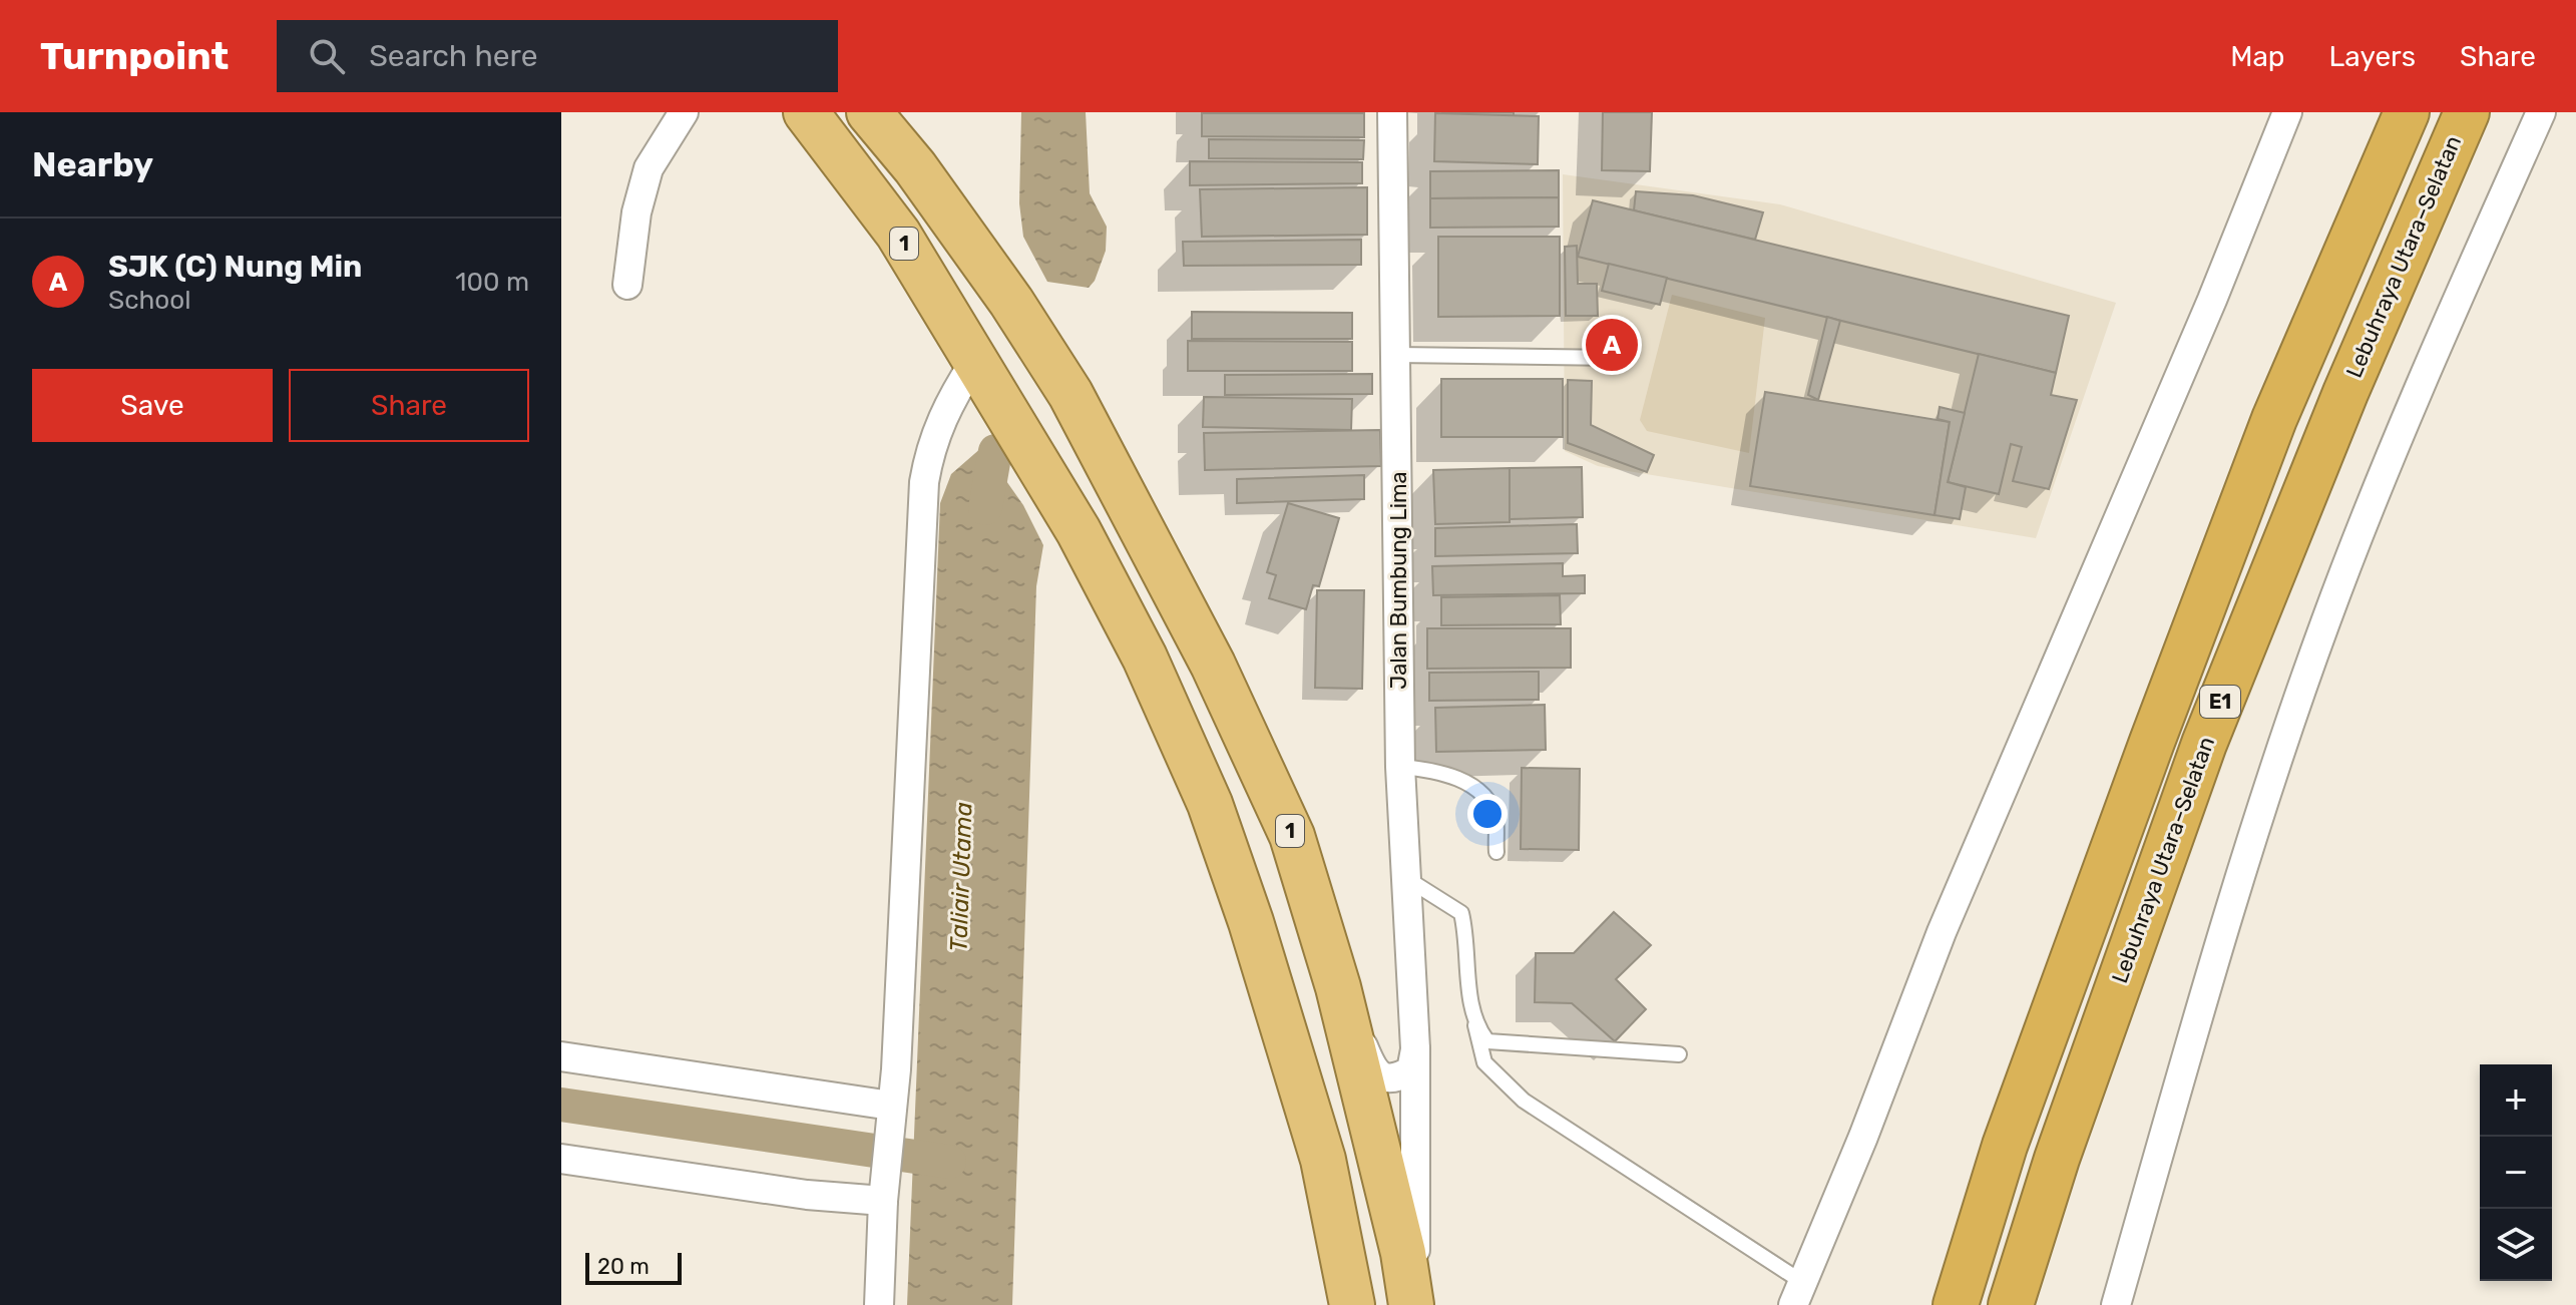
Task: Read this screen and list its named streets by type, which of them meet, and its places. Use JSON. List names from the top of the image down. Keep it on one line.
{"streets":{"highway":["1","Lebuhraya Utara–Selatan","E1"],"street":["Jalan Bumbung Lima"]},"water":["Taliair Utama"],"scale_bar":"20 m","page":{"header":"Turnpoint","search":"Search here","nav":["Map","Layers","Share"],"heading":"Nearby","list":[{"mark":"A","name":"SJK (C) Nung Min","note":"School","value":"100 m"}],"pins":"A","buttons":["Save","Share"],"map_buttons":["+","−"],"scale":"20 m"}}
